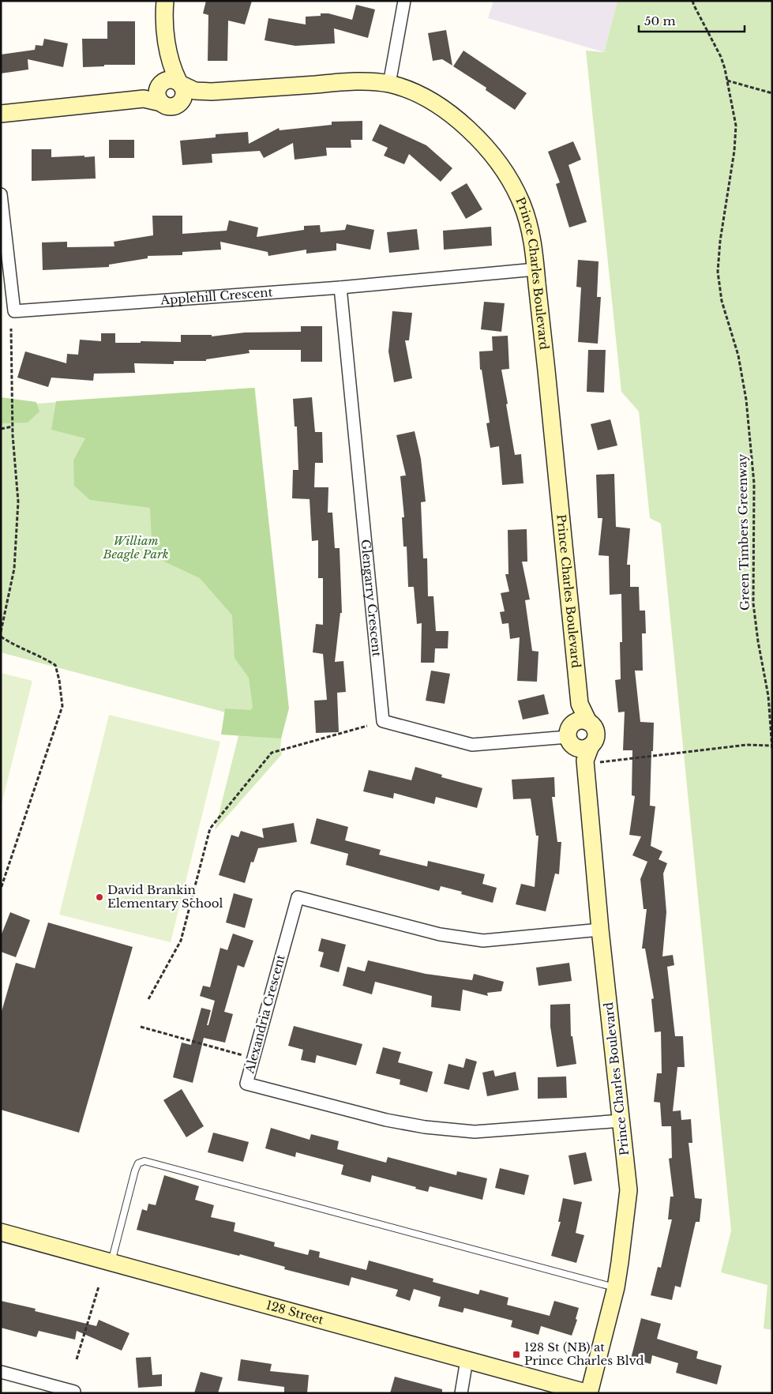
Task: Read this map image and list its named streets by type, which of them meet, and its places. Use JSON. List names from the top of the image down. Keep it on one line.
{"streets":{"street":["Prince Charles Boulevard","Applehill Crescent","Glengarry Crescent","Alexandria Crescent","128 Street"],"path":["Green Timbers Greenway"]},"crossings":[["Prince Charles Boulevard","Applehill Crescent"],["Prince Charles Boulevard","Glengarry Crescent"],["Prince Charles Boulevard","Alexandria Crescent"],["Prince Charles Boulevard","128 Street"],["Applehill Crescent","Glengarry Crescent"]],"parks":["William Beagle Park"],"places":{"other":["David Brankin Elementary School"],"transit":["128 St (NB) at Prince Charles Blvd"]},"scale_bar":"50 m"}
